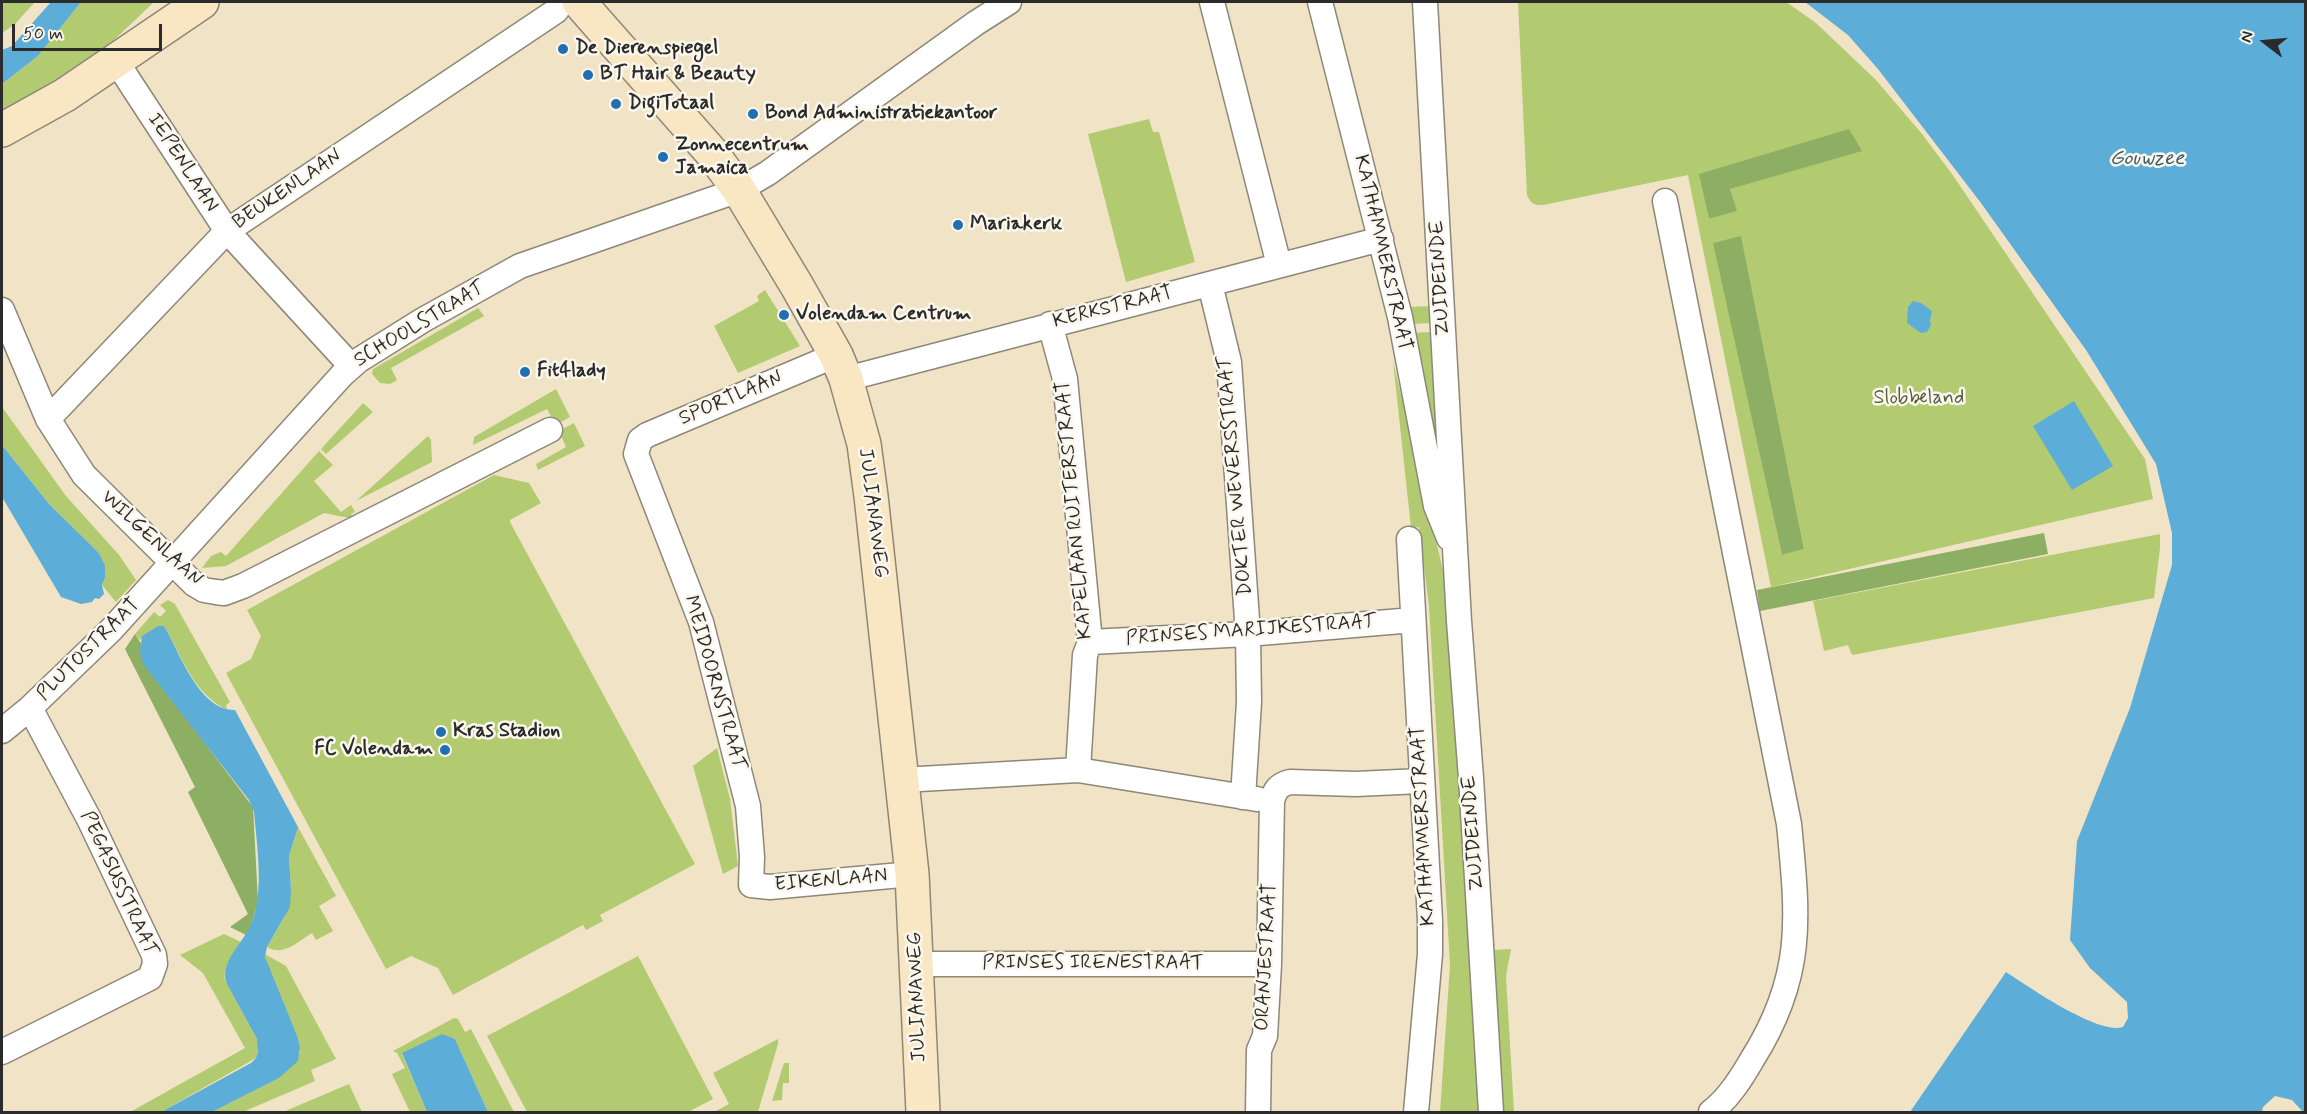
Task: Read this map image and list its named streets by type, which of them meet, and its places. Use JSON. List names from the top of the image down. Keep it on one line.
{"streets":{"main road":["JULIANAWEG"],"street":["IEPENLAAN","BEUKENLAAN","KATHAMMERSTRAAT","ZUIDEINDE","KERKSTRAAT","SCHOOLSTRAAT","SPORTLAAN","DOKTER WEVERSSTRAAT","KAPELAAN RUITERSTRAAT","WILGENLAAN","PRINSES MARIJKESTRAAT","PLUTOSTRAAT","MEIDOORNSTRAAT","EIKENLAAN","PEGASUSSTRAAT","ORANJESTRAAT","PRINSES IRENESTRAAT"]},"crossings":[["IEPENLAAN","BEUKENLAAN"],["IEPENLAAN","SCHOOLSTRAAT"],["BEUKENLAAN","WILGENLAAN"],["KATHAMMERSTRAAT","ZUIDEINDE"],["KATHAMMERSTRAAT","KERKSTRAAT"],["KATHAMMERSTRAAT","PRINSES MARIJKESTRAAT"],["KERKSTRAAT","SPORTLAAN"],["KERKSTRAAT","DOKTER WEVERSSTRAAT"],["KERKSTRAAT","KAPELAAN RUITERSTRAAT"],["KERKSTRAAT","JULIANAWEG"],["SCHOOLSTRAAT","JULIANAWEG"],["SCHOOLSTRAAT","WILGENLAAN"],["SCHOOLSTRAAT","PLUTOSTRAAT"],["SPORTLAAN","JULIANAWEG"],["SPORTLAAN","MEIDOORNSTRAAT"],["DOKTER WEVERSSTRAAT","PRINSES MARIJKESTRAAT"],["KAPELAAN RUITERSTRAAT","PRINSES MARIJKESTRAAT"],["JULIANAWEG","EIKENLAAN"],["JULIANAWEG","PRINSES IRENESTRAAT"],["WILGENLAAN","PLUTOSTRAAT"],["PLUTOSTRAAT","PEGASUSSTRAAT"],["MEIDOORNSTRAAT","EIKENLAAN"],["ORANJESTRAAT","PRINSES IRENESTRAAT"]],"water":["Gouwzee"],"parks":["Slobbeland"],"places":["De Dierenspiegel","BT Hair & Beauty","DigiTotaal","Bond Administratiekantoor","Zonnecentrum Jamaica","Mariakerk","Volendam Centrum","Fit4lady","Kras Stadion","FC Volendam"],"scale_bar":"50 m","north":"left"}
